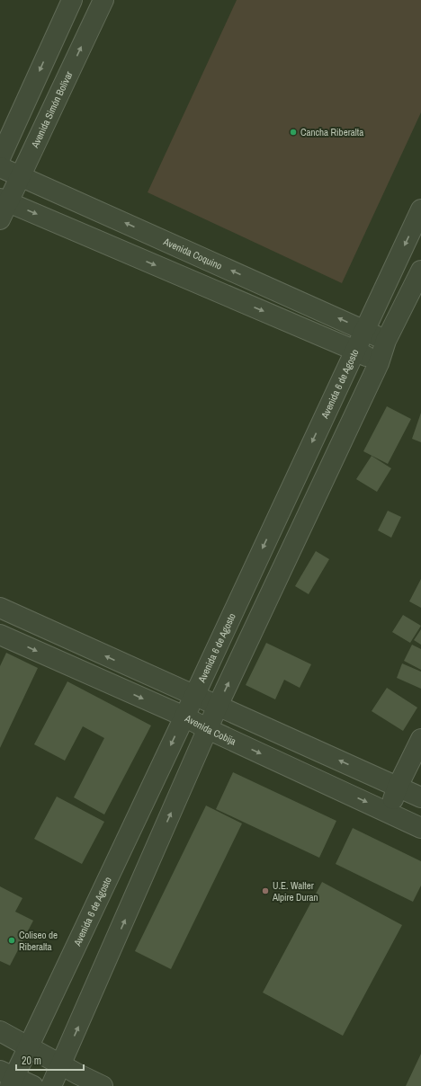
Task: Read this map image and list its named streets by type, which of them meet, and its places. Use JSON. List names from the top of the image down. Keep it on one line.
{"streets":{"street":["Avenida Simón Bolívar","Avenida Coquino","Avenida 6 de Agosto","Avenida Cobija"]},"crossings":[["Avenida Simón Bolívar","Avenida Coquino"],["Avenida Coquino","Avenida 6 de Agosto"],["Avenida 6 de Agosto","Avenida Cobija"]],"places":["Cancha Riberalta","U.E. Walter Alpire Duran","Coliseo de Riberalta"],"scale_bar":"20 m"}
